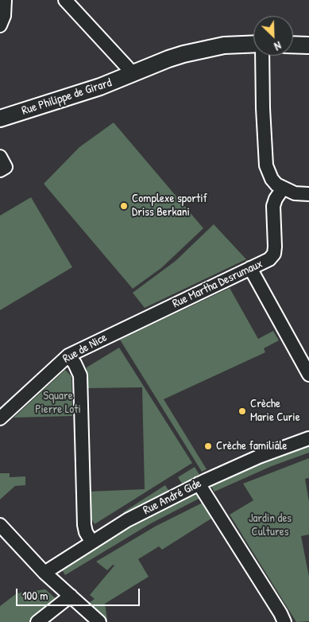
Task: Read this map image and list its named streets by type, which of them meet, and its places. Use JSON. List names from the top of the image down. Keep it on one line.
{"streets":{"main road":["Rue Philippe de Girard"],"street":["Rue Martha Desrumaux","Rue de Nice","Rue André Gide"]},"crossings":[["Rue Martha Desrumaux","Rue de Nice"]],"parks":["Square Pierre Loti","Jardin des Cultures"],"places":["Complexe sportif Driss Berkani","Crèche Marie Curie","Crèche familiale"],"scale_bar":"100 m","north":"bottom right"}
